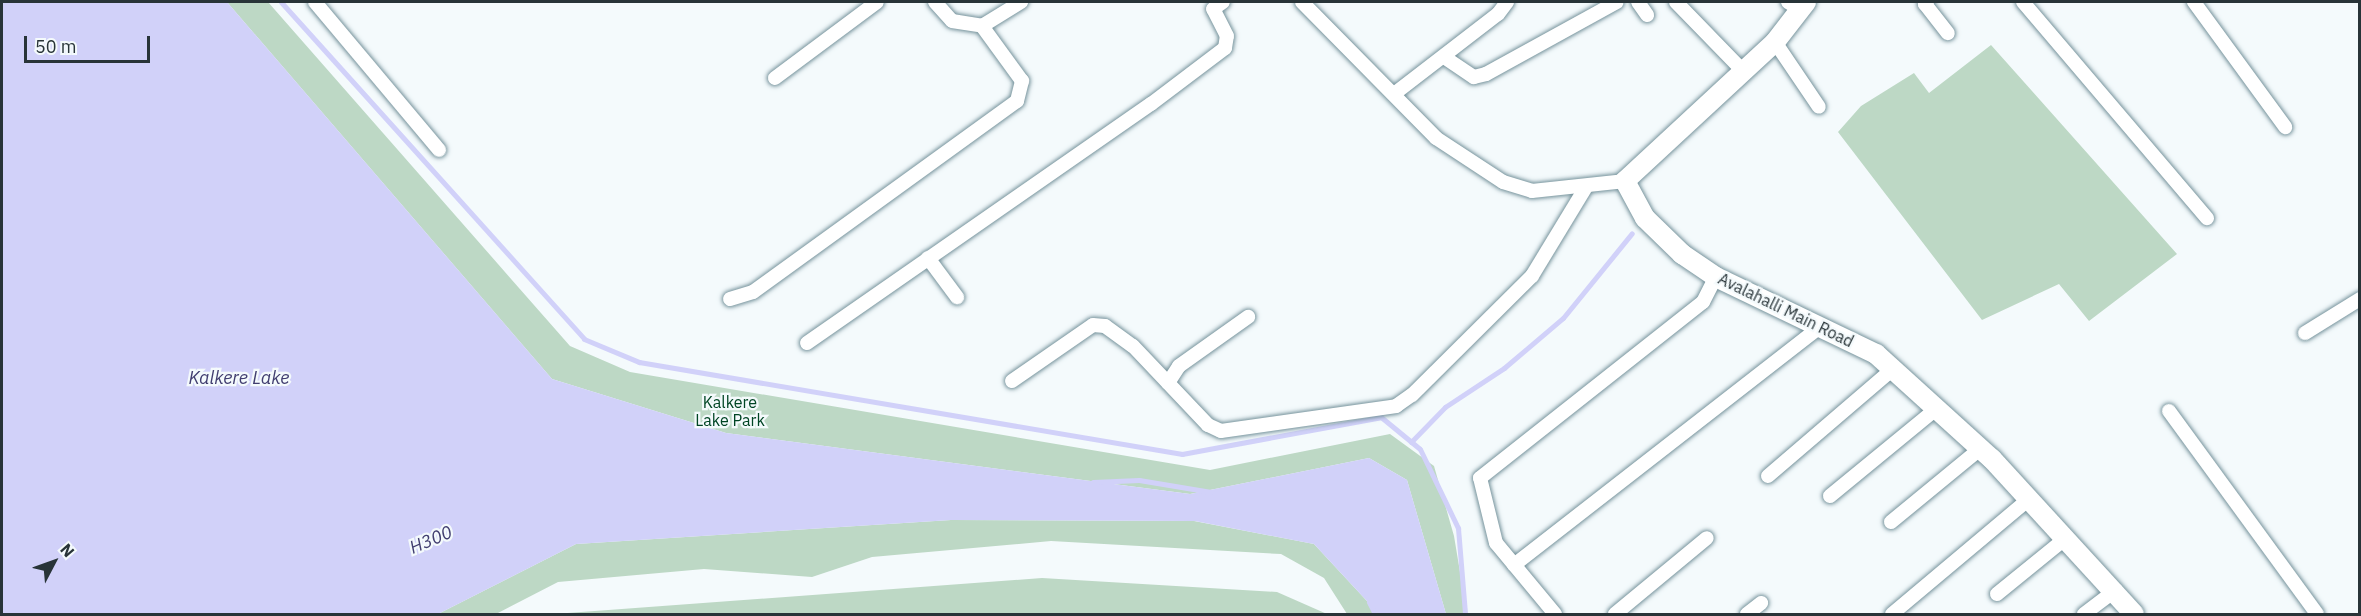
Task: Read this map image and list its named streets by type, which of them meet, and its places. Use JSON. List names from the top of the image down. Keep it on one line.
{"streets":{"main road":["Avalahalli Main Road"]},"water":["Kalkere Lake","H300"],"parks":["Kalkere Lake Park"],"scale_bar":"50 m","north":"top right"}
